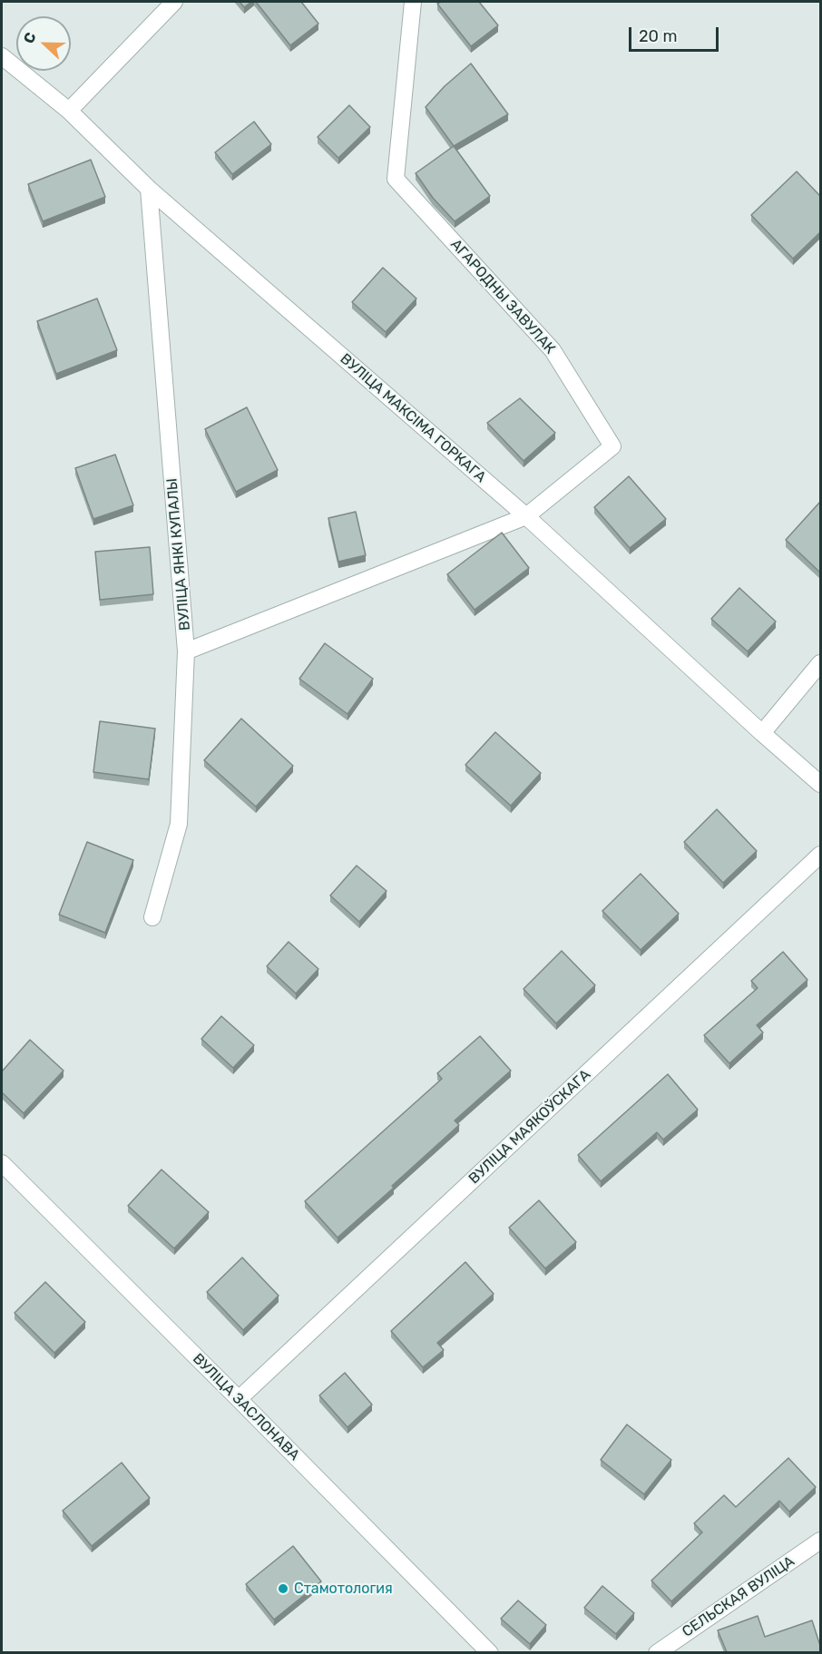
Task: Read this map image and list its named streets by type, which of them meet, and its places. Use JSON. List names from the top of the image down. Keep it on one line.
{"streets":{"street":["АГАРОДНЫ ЗАВУЛАК","ВУЛІЦА МАКСІМА ГОРКАГА","ВУЛІЦА ЯНКІ КУПАЛЫ","ВУЛІЦА МАЯКОЎСКАГА","ВУЛІЦА ЗАСЛОНАВА","СЕЛЬСКАЯ ВУЛІЦА"]},"crossings":[["АГАРОДНЫ ЗАВУЛАК","ВУЛІЦА МАКСІМА ГОРКАГА"],["АГАРОДНЫ ЗАВУЛАК","ВУЛІЦА ЯНКІ КУПАЛЫ"],["ВУЛІЦА МАКСІМА ГОРКАГА","ВУЛІЦА ЯНКІ КУПАЛЫ"],["ВУЛІЦА МАЯКОЎСКАГА","ВУЛІЦА ЗАСЛОНАВА"]],"places":["Стамотология"],"scale_bar":"20 m","north":"left"}
